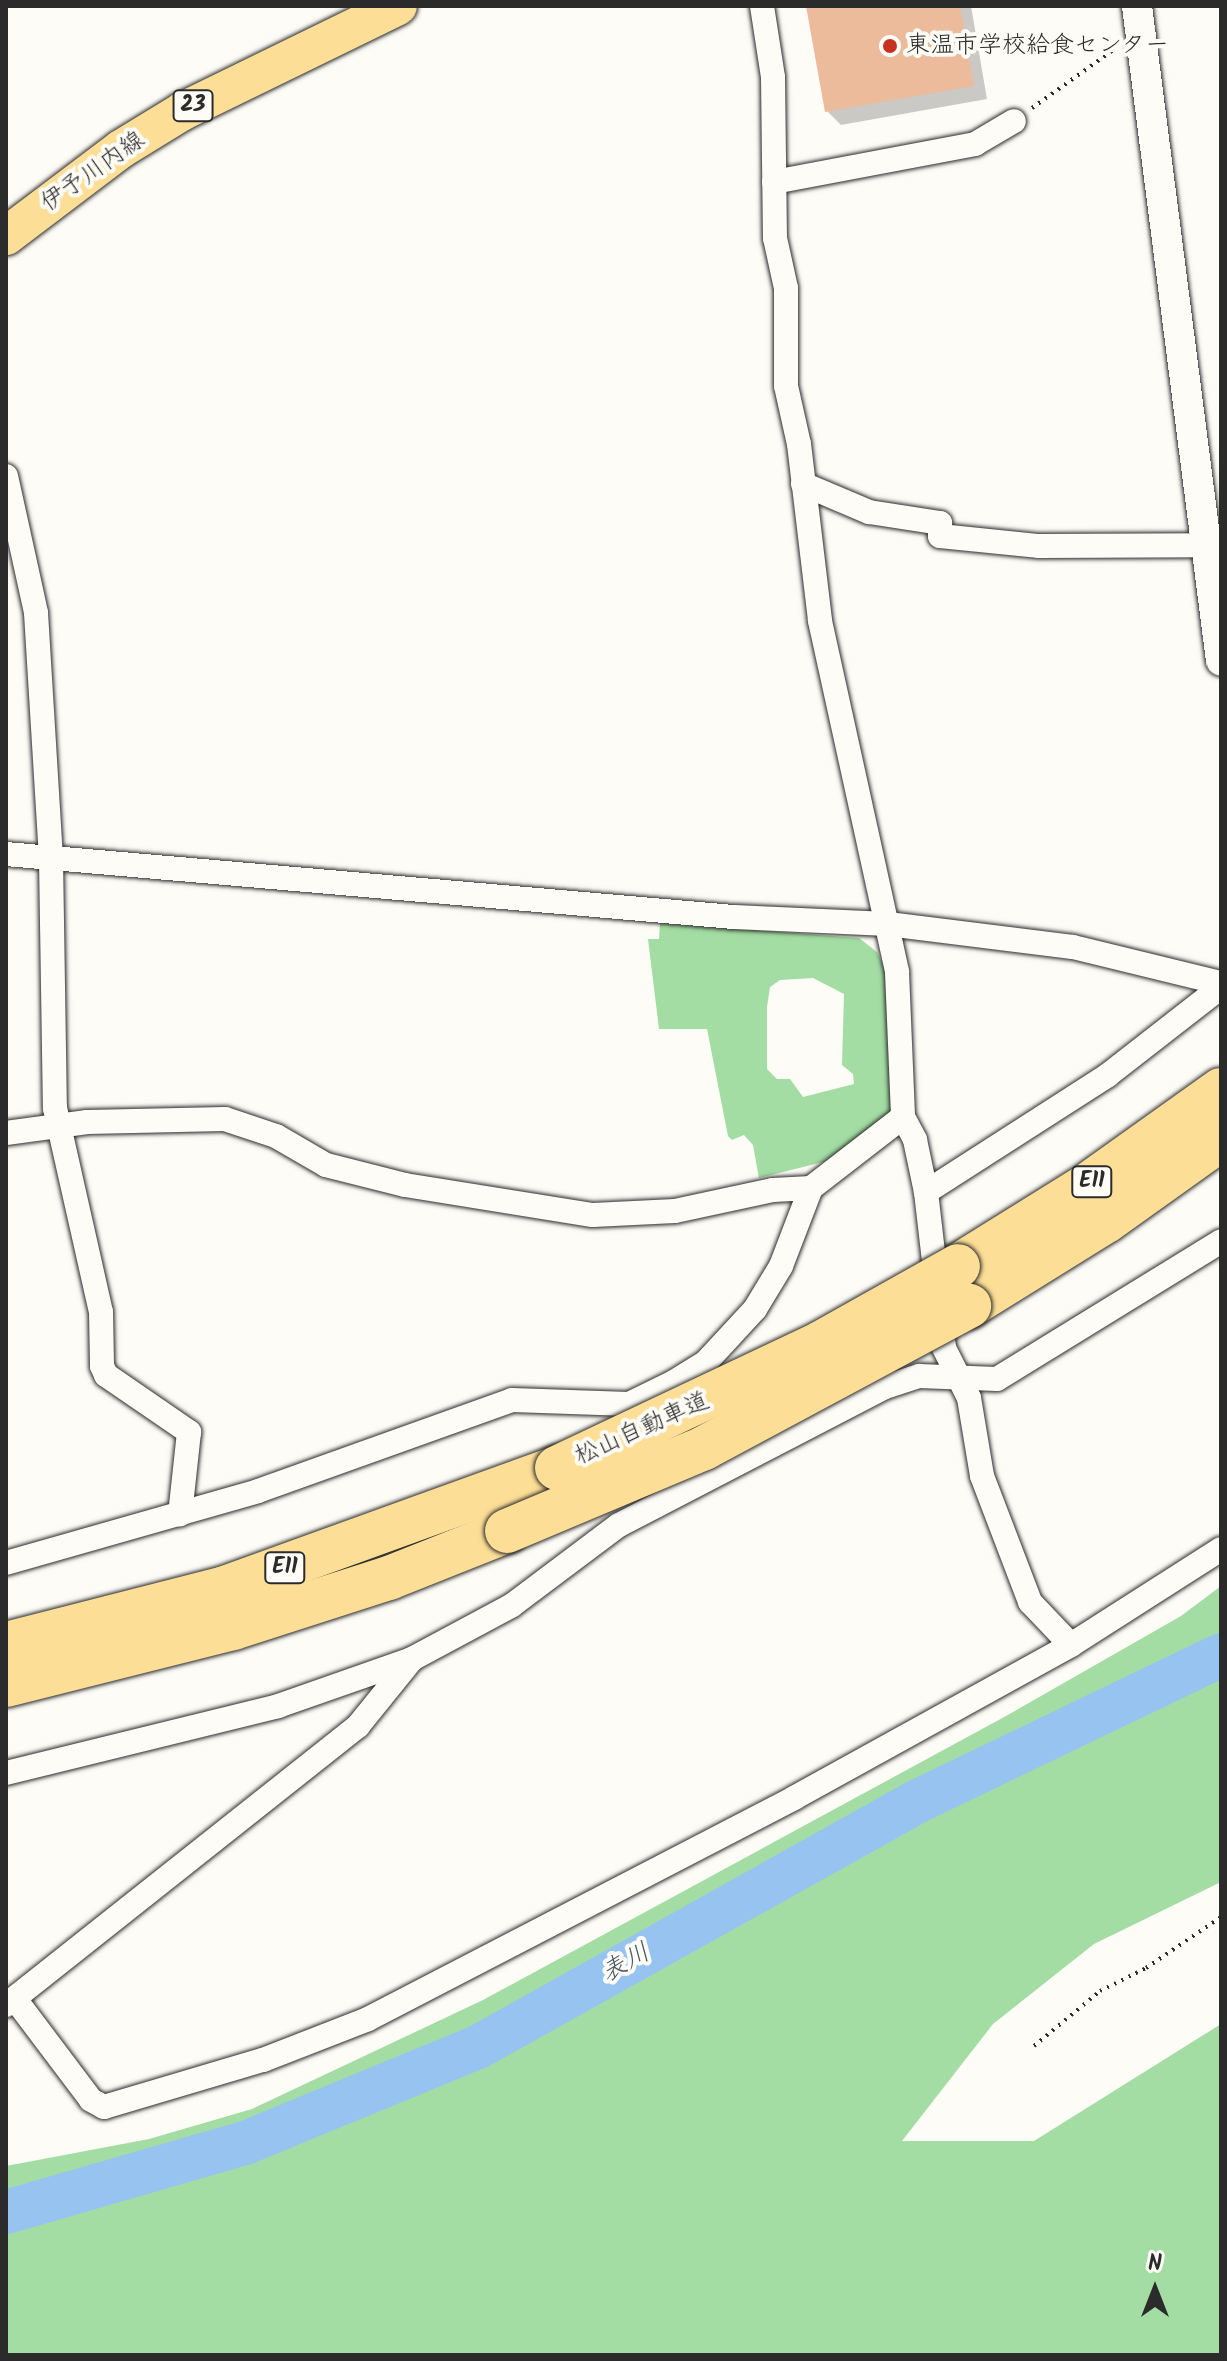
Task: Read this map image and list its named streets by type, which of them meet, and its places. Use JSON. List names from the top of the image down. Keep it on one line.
{"streets":{"highway":["E11","松山自動車道"],"main road":["23","伊予川内線"]},"water":["表川"],"places":["東温市学校給食センター"],"north":"top"}
